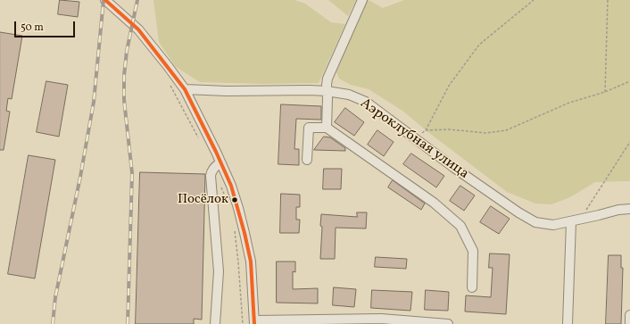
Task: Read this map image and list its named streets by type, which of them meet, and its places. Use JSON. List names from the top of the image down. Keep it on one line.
{"streets":{"street":["Аэроклубная улица"]},"places":["Посёлок"],"scale_bar":"50 m"}
